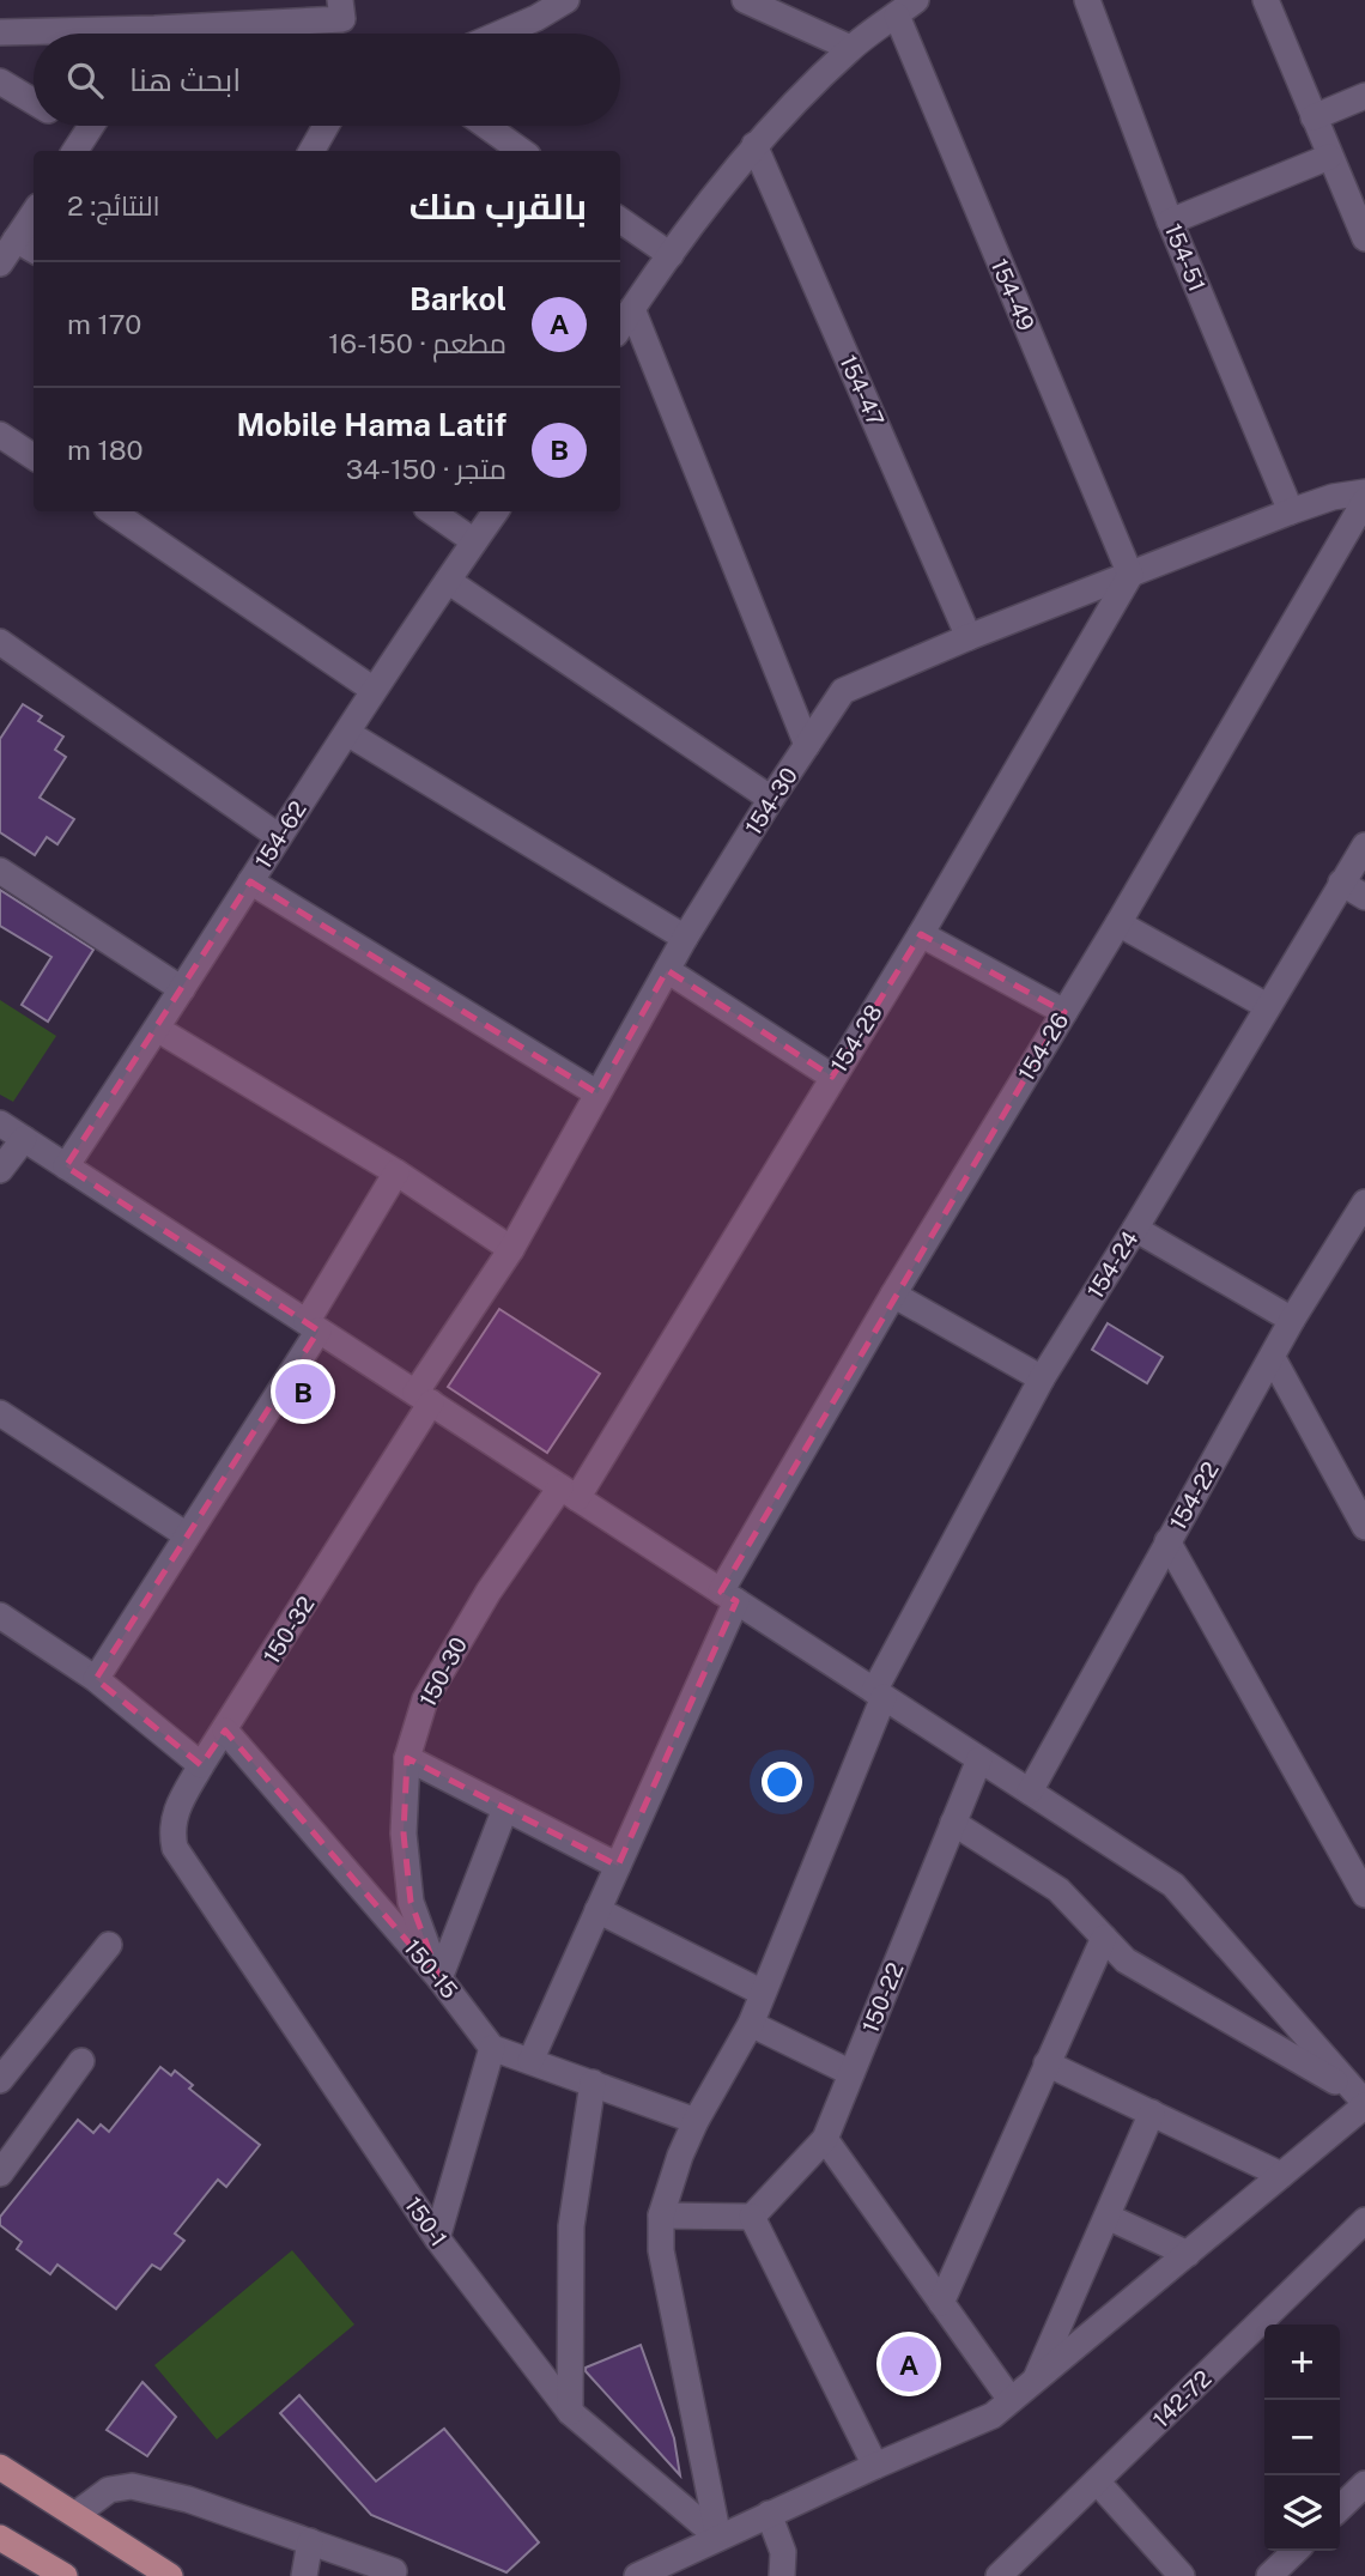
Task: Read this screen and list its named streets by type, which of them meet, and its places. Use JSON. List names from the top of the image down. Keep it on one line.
{"streets":{"street":["154-51","154-49","154-47","154-30","154-62","154-28","154-26","154-24","154-22","150-32","150-30","150-15","150-22","150-1","142-72"]},"crossings":[["154-49","154-28"],["154-30","150-32"],["154-28","150-30"],["154-24","150-1"],["150-32","150-15"],["150-32","150-1"],["150-30","150-15"]],"page":{"search":"ابحث هنا","heading":["بالقرب منك","النتائج: 2"],"list":[{"mark":"A","name":"Barkol","note":"مطعم · 150-16","value":"170 m"},{"mark":"B","name":"Mobile Hama Latif","note":"متجر · 150-34","value":"180 m"}],"pins":["B","A"],"map_buttons":["+","−"]}}
